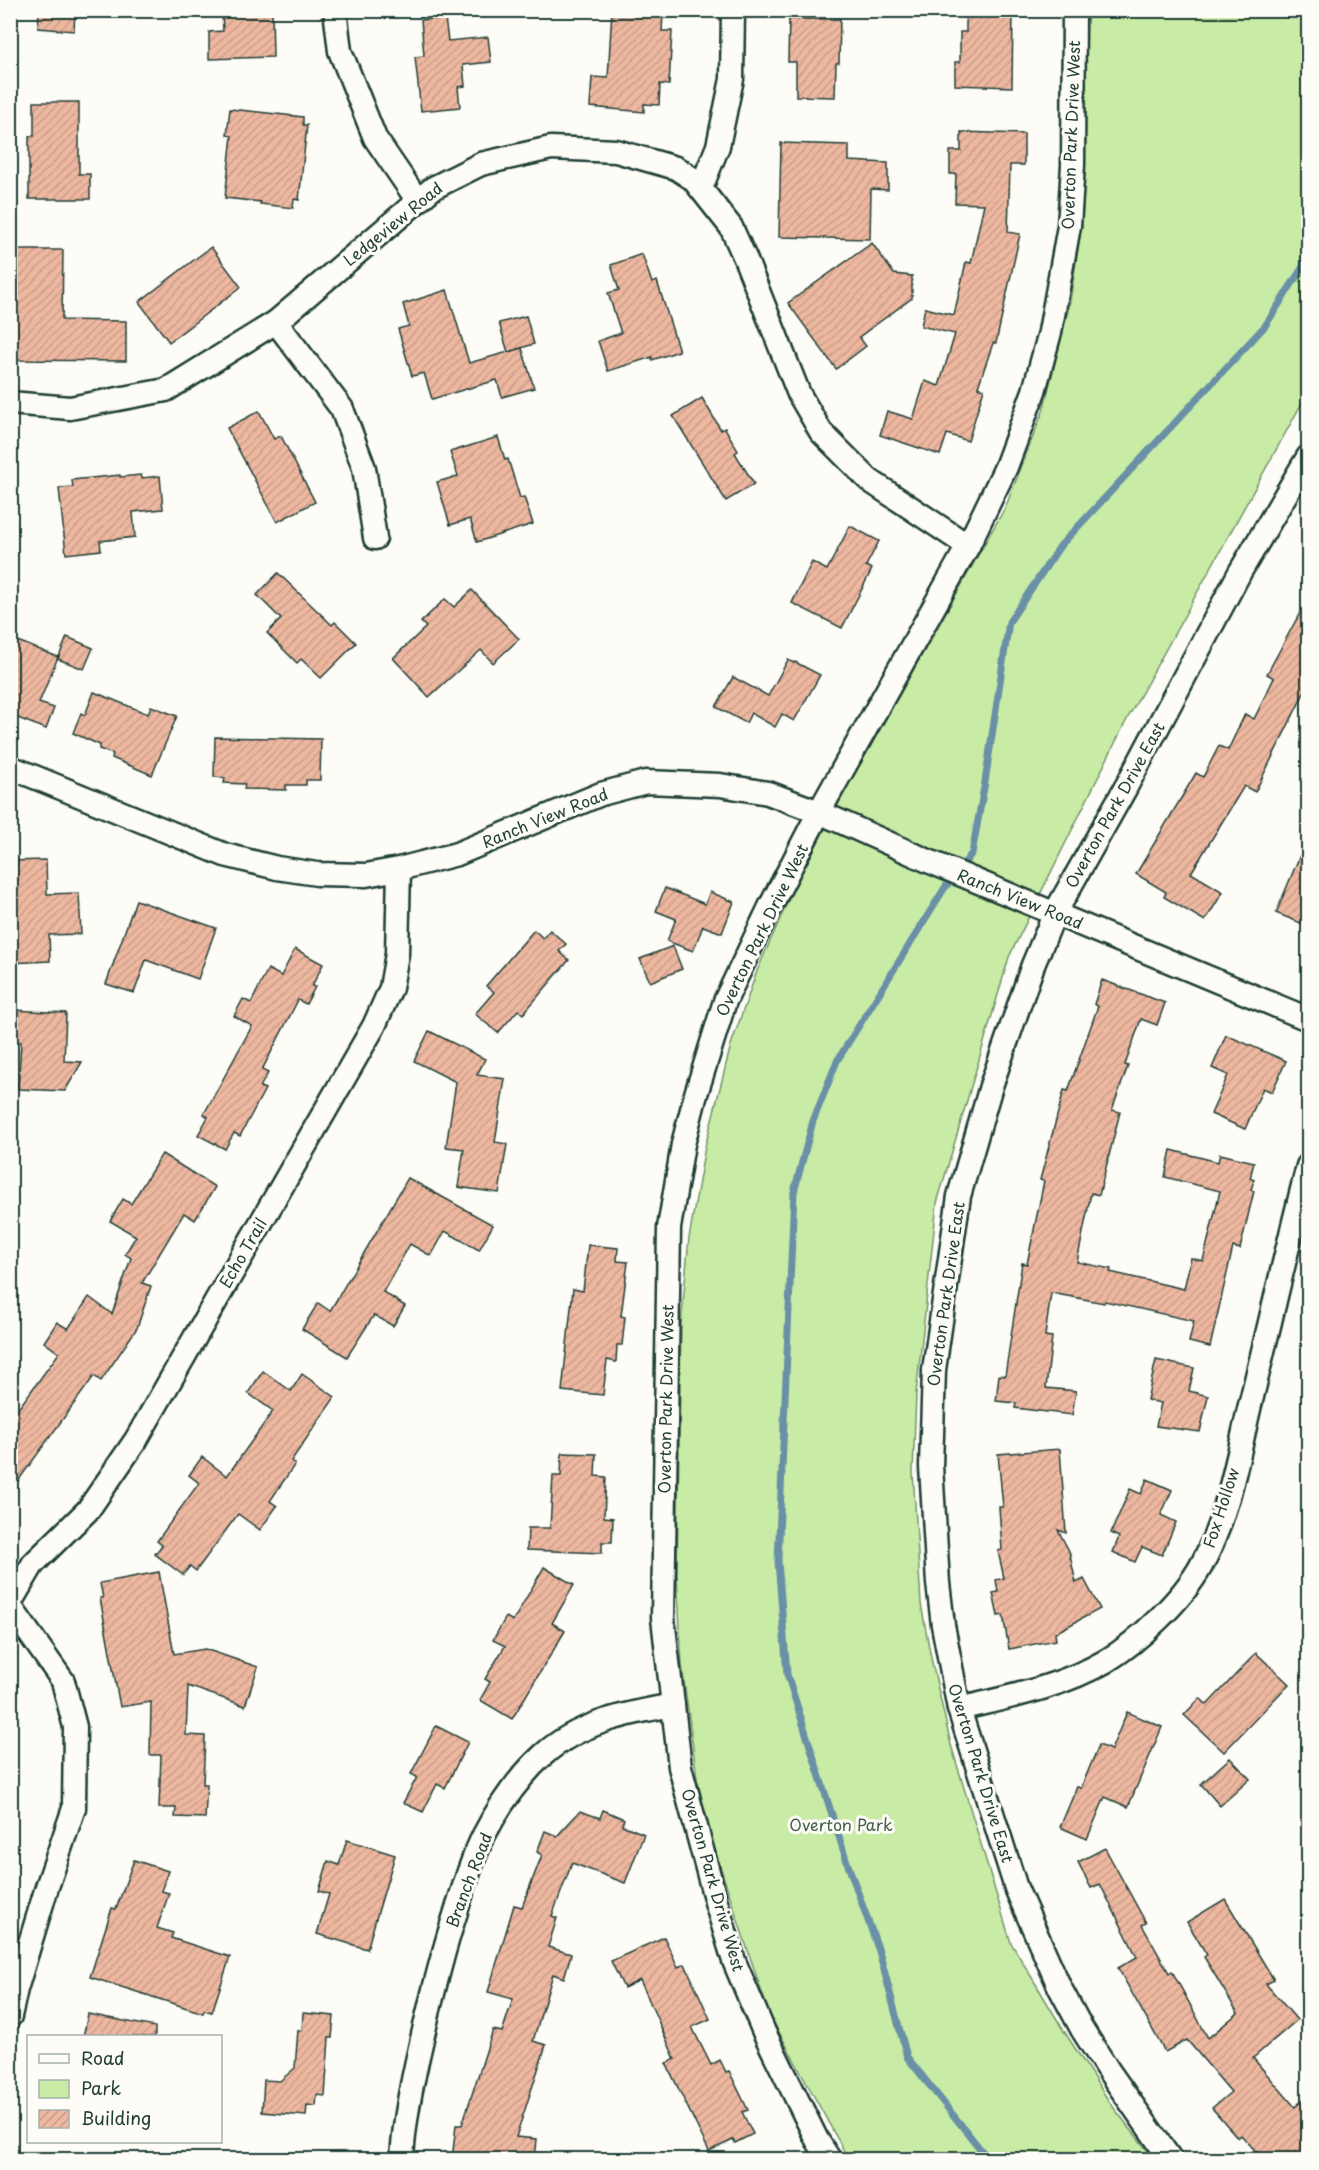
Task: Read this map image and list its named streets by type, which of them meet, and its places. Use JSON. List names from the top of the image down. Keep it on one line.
{"streets":{"street":["Overton Park Drive West","Ledgeview Road","Overton Park Drive East","Ranch View Road","Echo Trail","Fox Hollow","Branch Road"]},"crossings":[["Overton Park Drive West","Ledgeview Road"],["Overton Park Drive West","Ranch View Road"],["Overton Park Drive West","Branch Road"],["Overton Park Drive East","Ranch View Road"],["Overton Park Drive East","Fox Hollow"],["Ranch View Road","Echo Trail"]],"parks":["Overton Park"],"legend":["Road","Park","Building"]}
